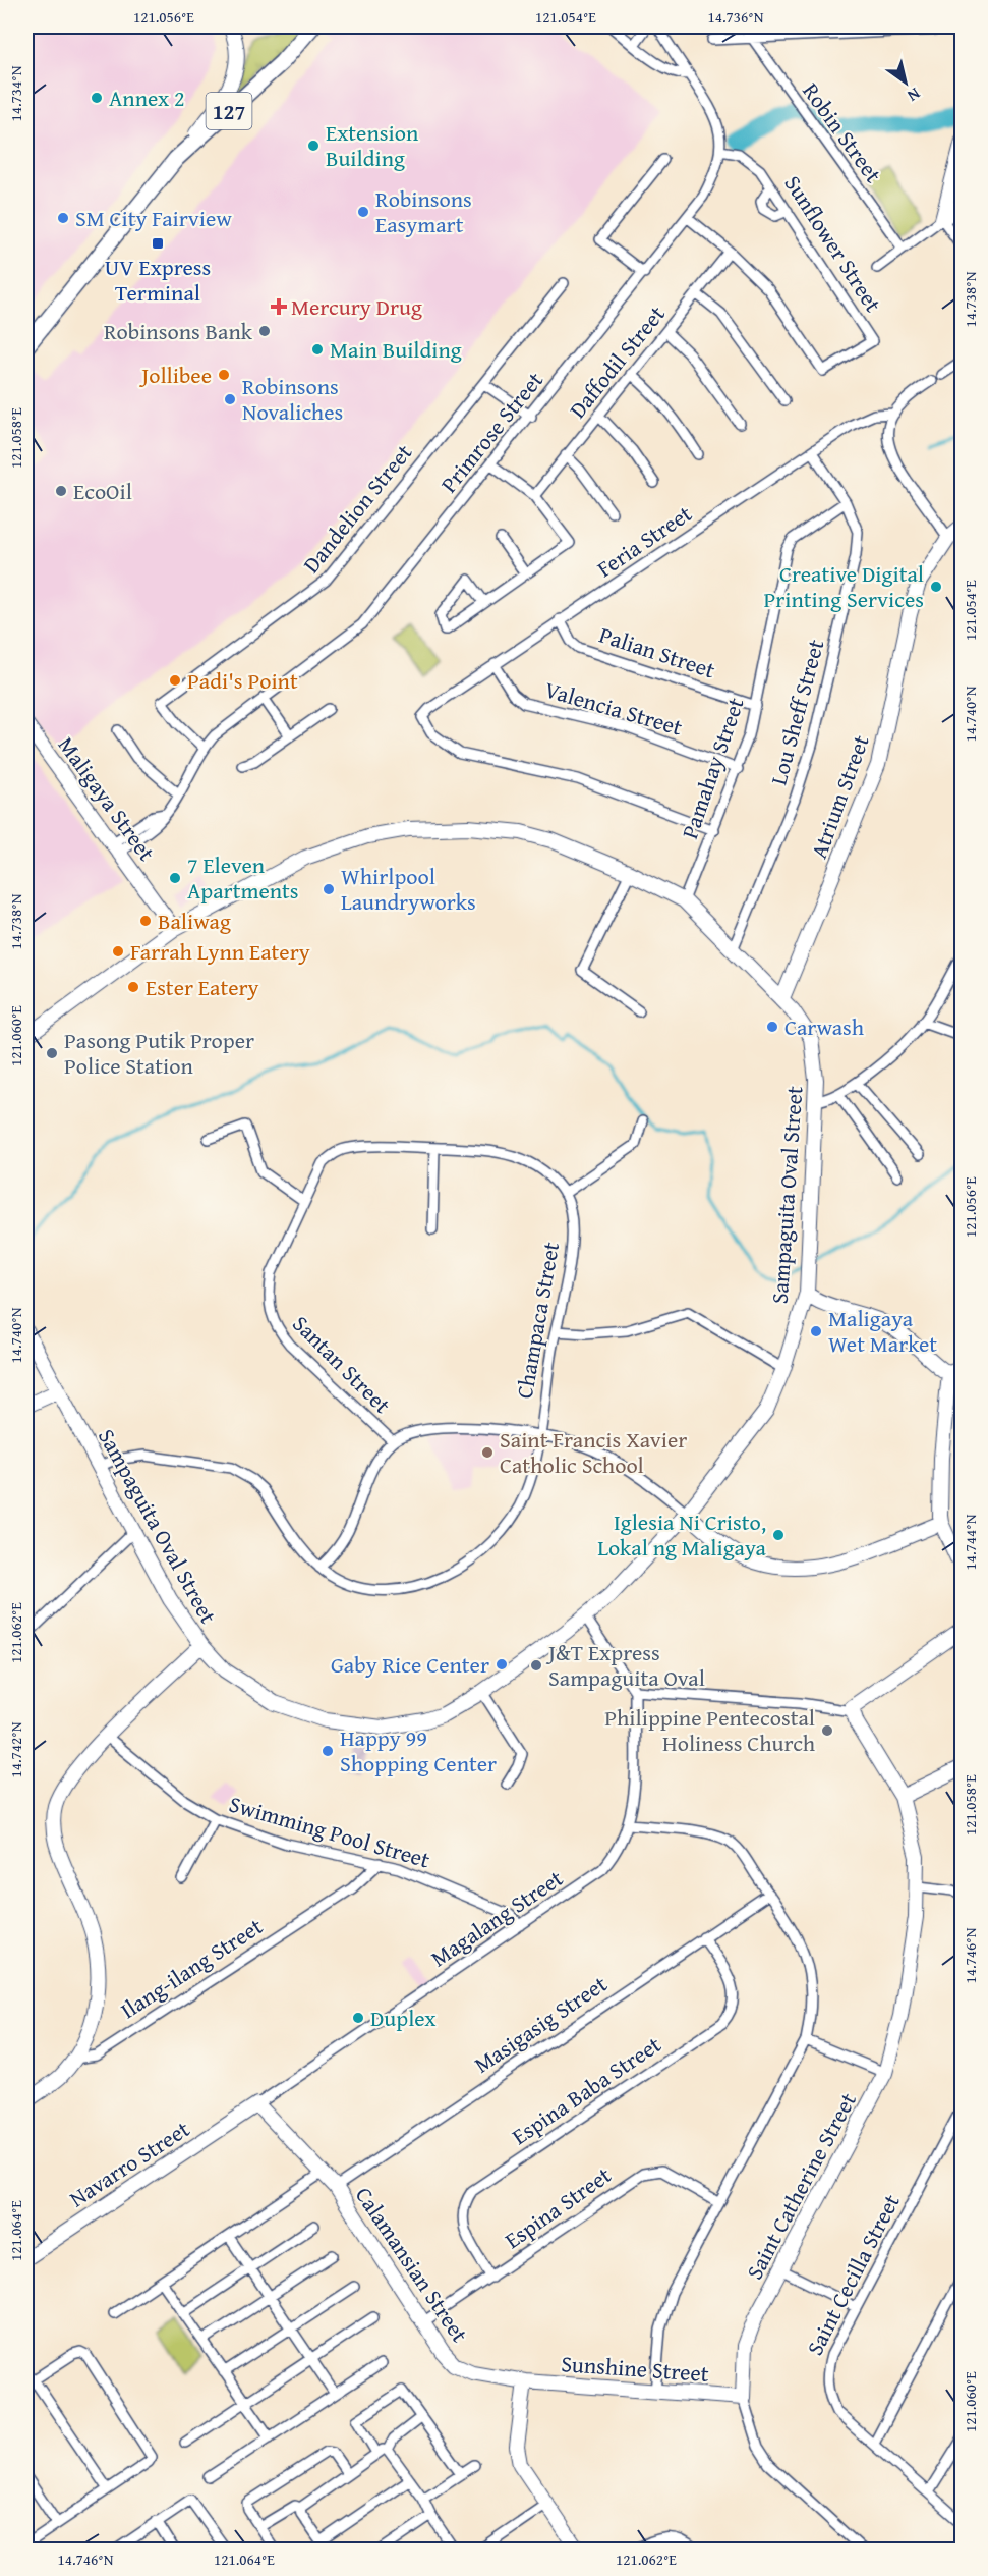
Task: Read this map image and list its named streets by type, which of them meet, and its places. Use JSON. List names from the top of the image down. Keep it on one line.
{"streets":{"main road":["127"],"street":["Robin Street","Sunflower Street","Daffodil Street","Primrose Street","Dandelion Street","Feria Street","Palian Street","Valencia Street","Lou Sheff Street","Pamahay Street","Atrium Street","Maligaya Street","Sampaguita Oval Street","Champaca Street","Santan Street","Swimming Pool Street","Magalang Street","Ilang-ilang Street","Masigasig Street","Espina Baba Street","Navarro Street","Saint Catherine Street","Espina Street","Calamansian Street","Saint Cecilla Street","Sunshine Street"]},"crossings":[["Sunflower Street","Daffodil Street"],["Sunflower Street","Primrose Street"],["Primrose Street","Dandelion Street"],["Primrose Street","Maligaya Street"],["Feria Street","Palian Street"],["Feria Street","Valencia Street"],["Feria Street","Lou Sheff Street"],["Feria Street","Pamahay Street"],["Palian Street","Pamahay Street"],["Valencia Street","Pamahay Street"],["Lou Sheff Street","Pamahay Street"],["Lou Sheff Street","Sampaguita Oval Street"],["Pamahay Street","Sampaguita Oval Street"],["Atrium Street","Sampaguita Oval Street"],["Maligaya Street","Sampaguita Oval Street"],["Sampaguita Oval Street","Champaca Street"],["Champaca Street","Santan Street"],["Swimming Pool Street","Magalang Street"],["Swimming Pool Street","Ilang-ilang Street"],["Magalang Street","Navarro Street"],["Magalang Street","Calamansian Street"],["Masigasig Street","Espina Baba Street"],["Masigasig Street","Calamansian Street"],["Espina Baba Street","Espina Street"],["Navarro Street","Calamansian Street"],["Saint Catherine Street","Sunshine Street"],["Espina Street","Calamansian Street"],["Calamansian Street","Sunshine Street"]],"places":{"other":["Annex 2","Extension Building","Robinsons Easymart","SM City Fairview","Robinsons Bank","Main Building","Jollibee","Robinsons Novaliches","EcoOil","Creative Digital Printing Services","Padi's Point","7 Eleven Apartments","Whirlpool Laundryworks","Baliwag","Farrah Lynn Eatery","Ester Eatery","Carwash","Pasong Putik Proper Police Station","Maligaya Wet Market","Saint Francis Xavier Catholic School","Iglesia Ni Cristo, Lokal ng Maligaya","Gaby Rice Center","J&T Express Sampaguita Oval","Philippine Pentecostal Holiness Church","Happy 99 Shopping Center","Duplex"],"transit":["UV Express Terminal"],"health":["Mercury Drug"]},"north":"bottom right","coordinates":["121.056°E","121.054°E","14.736°N","14.734°N","14.738°N","121.058°E","14.740°N","121.060°E","14.744°N","121.062°E","14.742°N","14.746°N","121.064°E"]}
